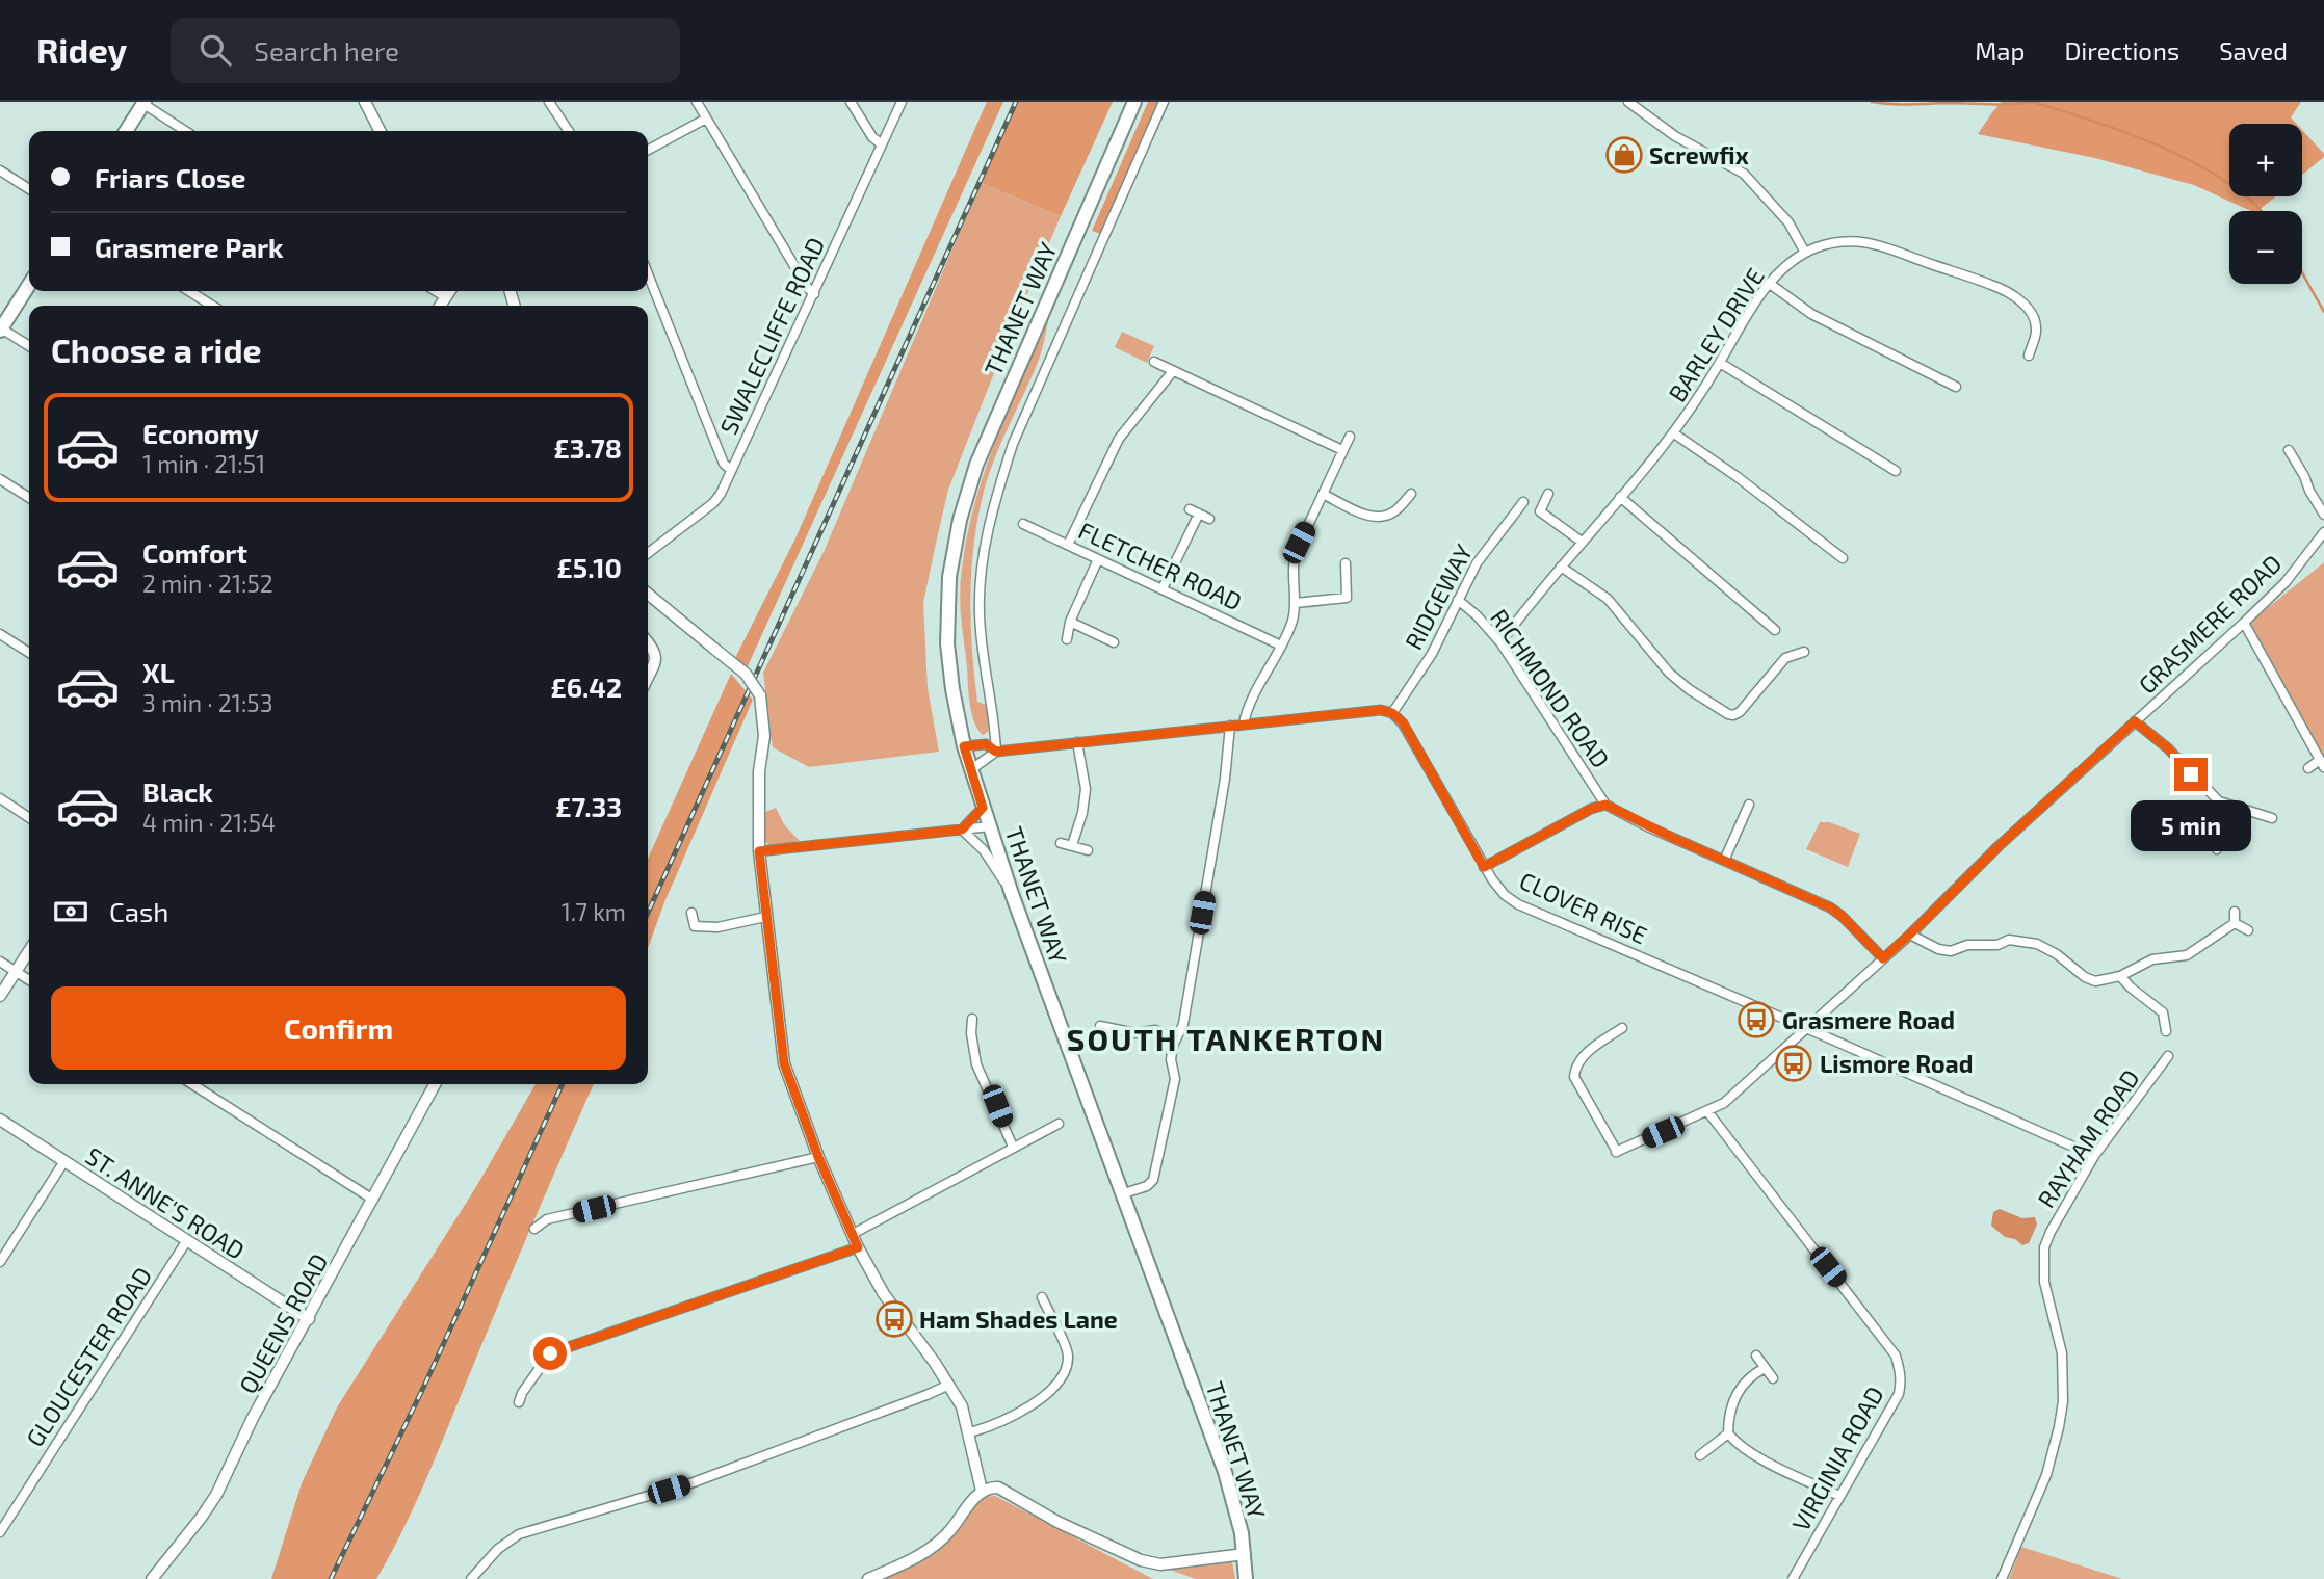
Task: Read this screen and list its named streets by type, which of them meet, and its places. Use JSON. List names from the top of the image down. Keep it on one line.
{"streets":{"main road":["THANET WAY"],"street":["BARLEY DRIVE","SWALECLIFFE ROAD","FLETCHER ROAD","RIDGEWAY","GRASMERE ROAD","RICHMOND ROAD","CLOVER RISE","RAYHAM ROAD","ST. ANNE'S ROAD","QUEENS ROAD","GLOUCESTER ROAD","VIRGINIA ROAD"]},"crossings":[["RIDGEWAY","RICHMOND ROAD"],["RIDGEWAY","CLOVER RISE"],["GRASMERE ROAD","RICHMOND ROAD"],["GRASMERE ROAD","CLOVER RISE"],["GRASMERE ROAD","VIRGINIA ROAD"],["RICHMOND ROAD","CLOVER RISE"],["ST. ANNE'S ROAD","QUEENS ROAD"],["ST. ANNE'S ROAD","GLOUCESTER ROAD"]],"districts":["SOUTH TANKERTON"],"places":{"shop":["Screwfix"],"bus stop":["Grasmere Road","Lismore Road","Ham Shades Lane"]},"page":{"header":"Ridey","search":"Search here","nav":["Map","Directions","Saved"],"map_buttons":["+","−"],"banner":["Friars Close","Grasmere Park"],"heading":"Choose a ride","list":[{"name":"Economy","note":"1 min · 21:51","value":"£3.78"},{"name":"Comfort","note":"2 min · 21:52","value":"£5.10"},{"name":"XL","note":"3 min · 21:53","value":"£6.42"},{"name":"Black","note":"4 min · 21:54","value":"£7.33"}],"bubble":"5 min","pay":["Cash","1.7 km"],"buttons":"Confirm"}}
